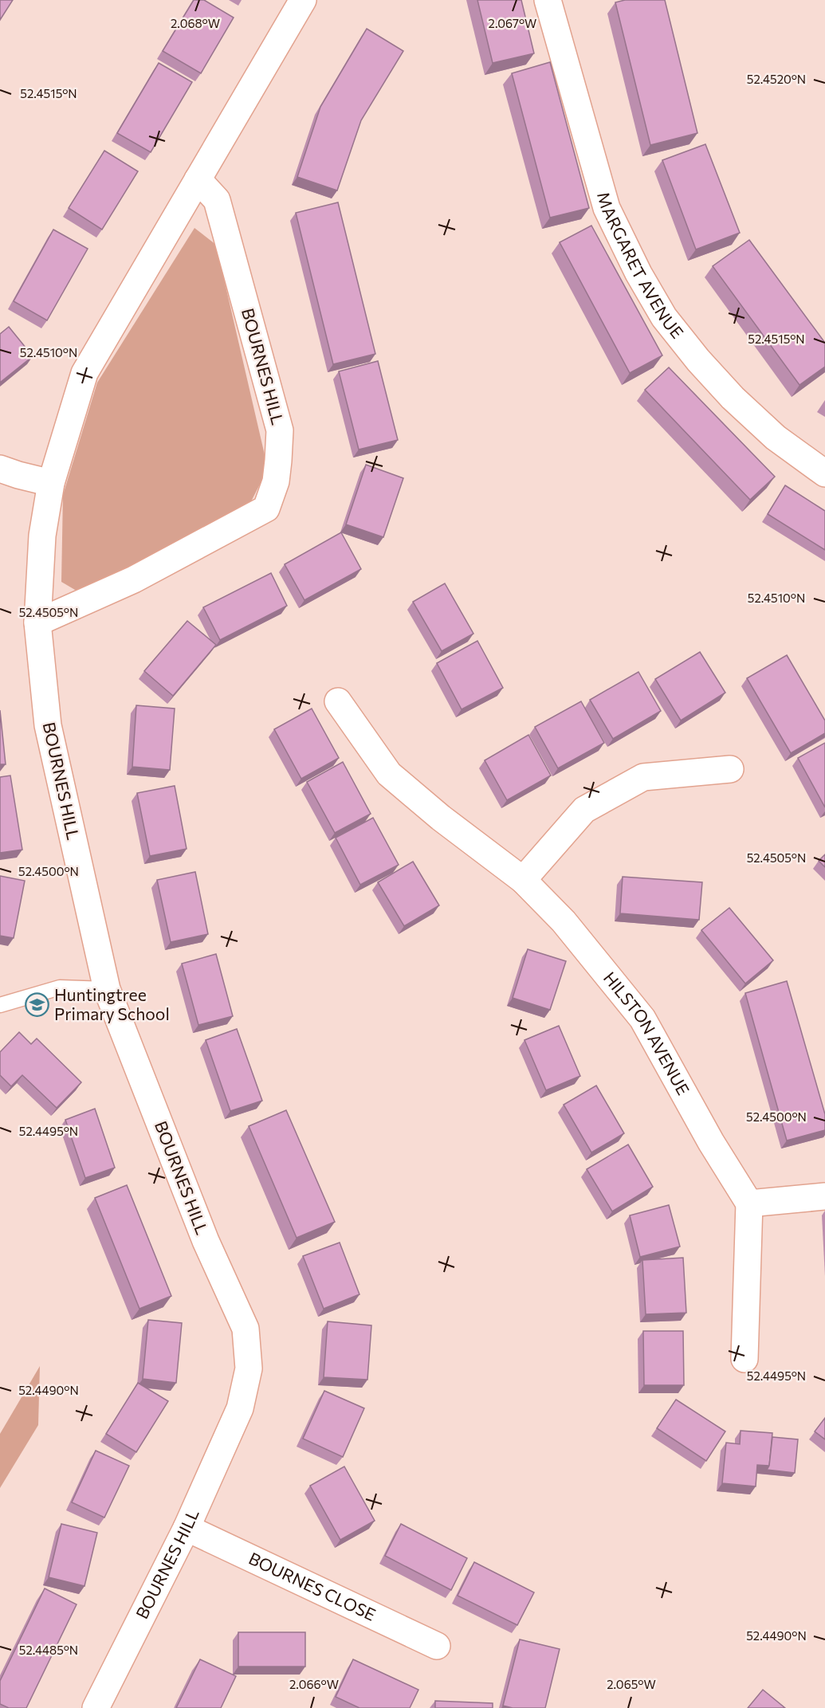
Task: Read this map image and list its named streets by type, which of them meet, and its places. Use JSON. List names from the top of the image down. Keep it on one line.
{"streets":{"street":["MARGARET AVENUE","BOURNES HILL","HILSTON AVENUE","BOURNES CLOSE"]},"crossings":[["BOURNES HILL","BOURNES CLOSE"]],"places":{"school or university":["Huntingtree Primary School"]},"coordinates":["2.068°W","2.067°W","52.4520°N","52.4515°N","52.4510°N","52.4505°N","52.4500°N","52.4495°N","52.4490°N","52.4485°N","2.066°W","2.065°W"]}
